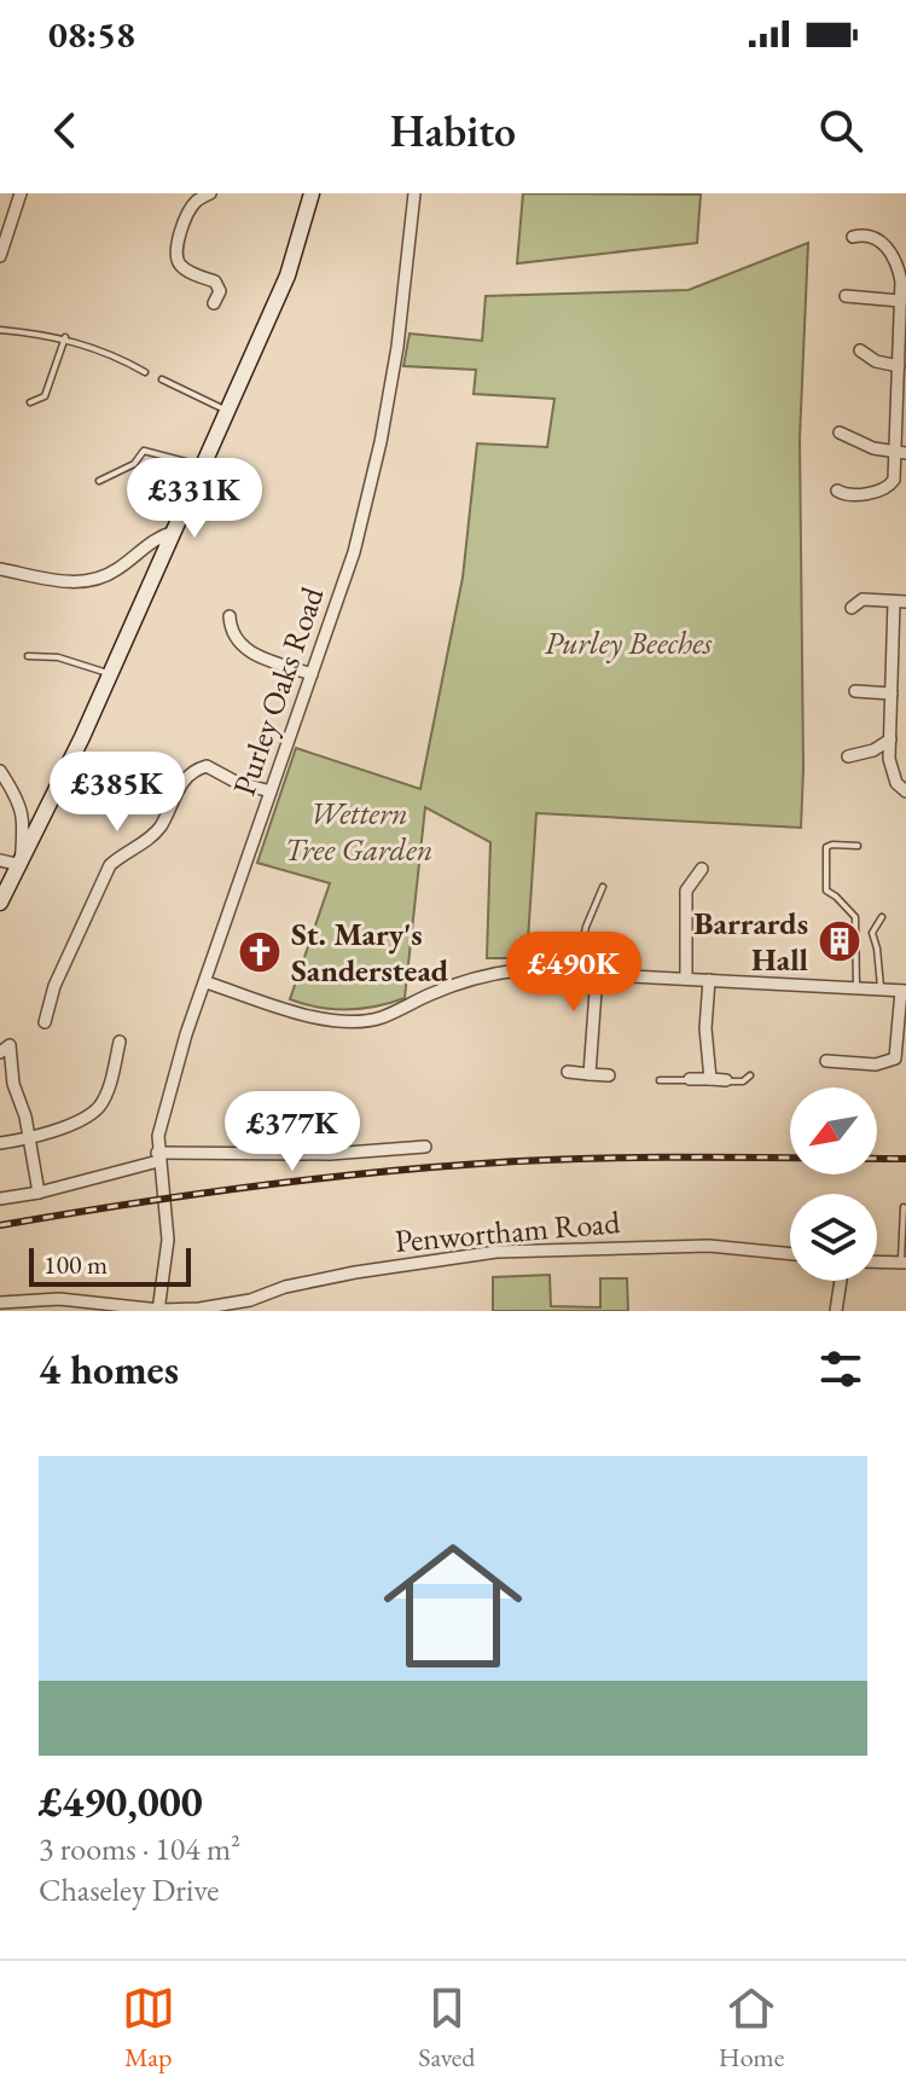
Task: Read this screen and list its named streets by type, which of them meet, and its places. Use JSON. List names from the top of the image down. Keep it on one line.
{"streets":{"street":["Purley Oaks Road","Penwortham Road"]},"crossings":[["Purley Oaks Road","Penwortham Road"]],"parks":["Purley Beeches","Wettern Tree Garden"],"places":{"building":["Barrards Hall"],"church":["St. Mary's Sanderstead"]},"scale_bar":"100 m","north":"bottom left","page":{"status":"08:58","header":"Habito","price":["£331K","£385K","£490K","£377K"],"scale":"100 m","heading":"4 homes","list":[{"name":"£490,000","note":"3 rooms · 104 m² · Chaseley Drive"}],"tabs":["Map","Saved","Home"]}}
